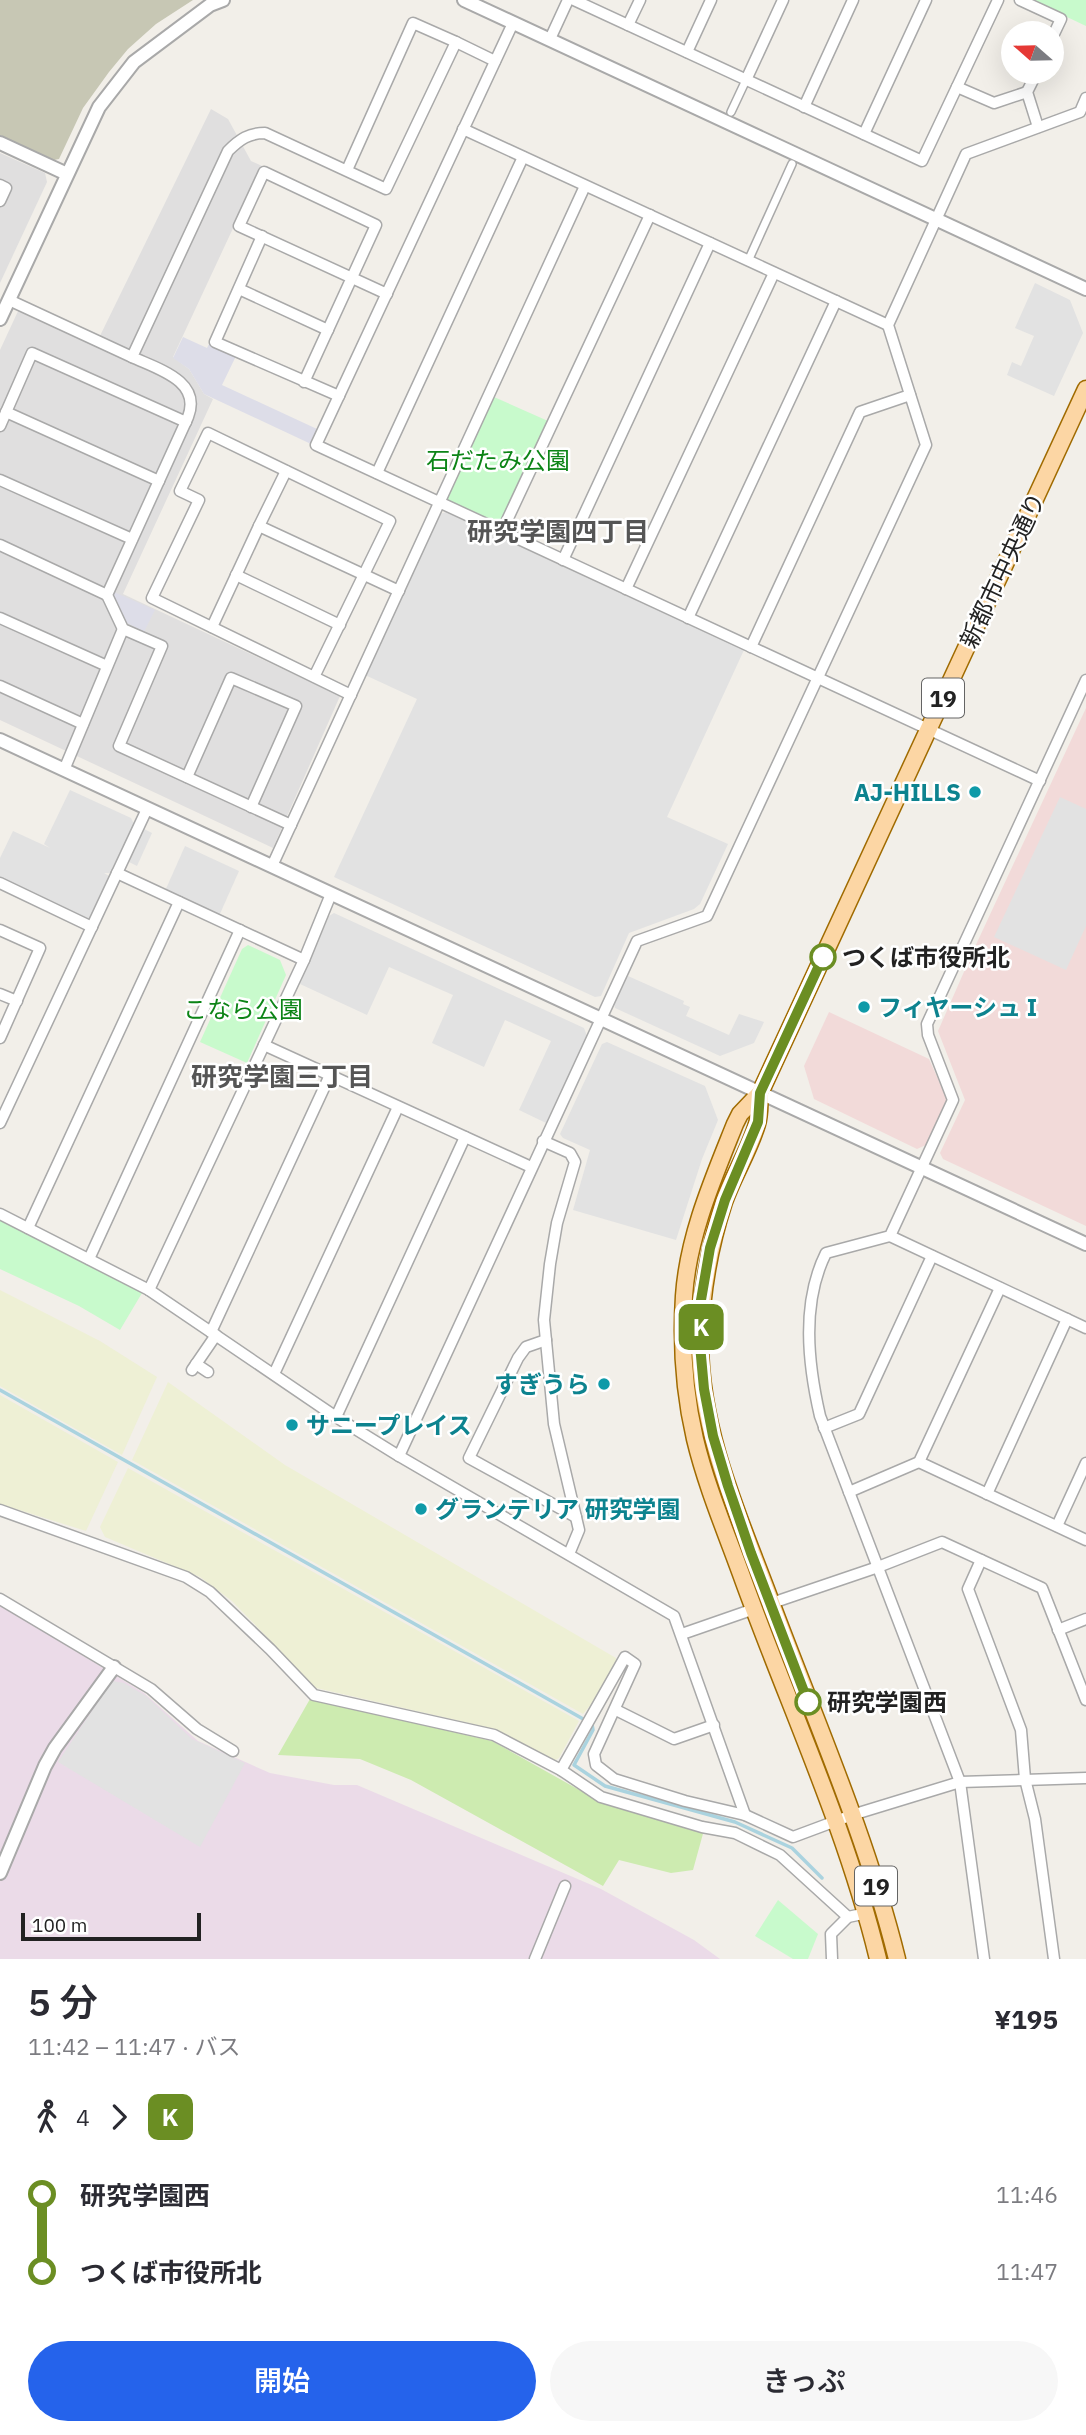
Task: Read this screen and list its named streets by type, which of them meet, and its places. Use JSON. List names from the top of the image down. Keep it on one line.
{"streets":{"main road":["新都市中央通り","19"]},"districts":["研究学園四丁目","研究学園三丁目"],"parks":["石だたみ公園","こなら公園"],"places":["AJ-HILLS","つくば市役所北","フィヤーシュ I","すぎうら","サニープレイス","グランテリア 研究学園","研究学園西"],"lines":["bus line K"],"scale_bar":"100 m","north":"left","page":{"on_map":"K","scale":"100 m","heading":["5 分","11:42 – 11:47 · バス","¥195"],"legs":["4","K"],"list":[{"name":"研究学園西","value":"11:46"},{"name":"つくば市役所北","value":"11:47"}],"buttons":["開始","きっぷ"]}}
